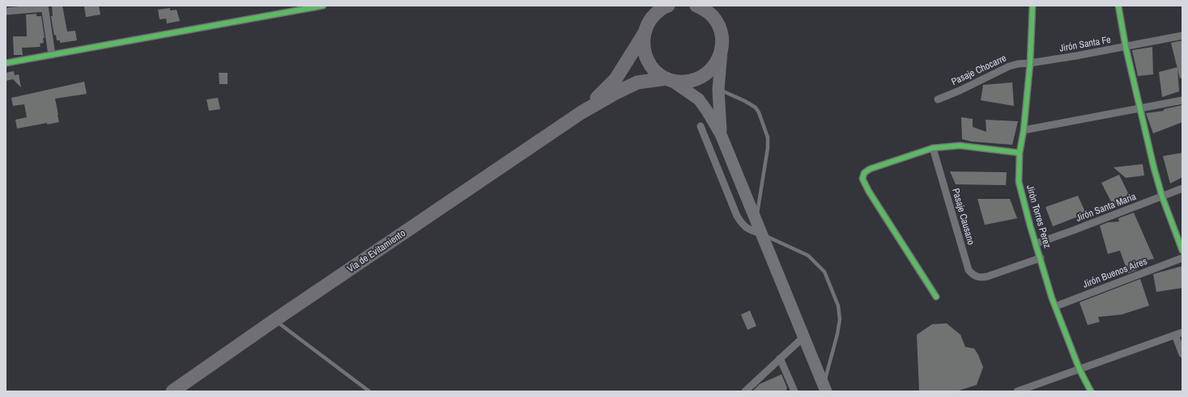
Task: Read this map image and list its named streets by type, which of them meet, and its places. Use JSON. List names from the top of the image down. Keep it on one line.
{"streets":{"highway":["Vía de Evitamiento"],"street":["Jirón Santa Fe","Pasaje Chocarre","Jirón Santa Maria","Pasaje Causano","Jirón Torres Perez","Jirón Buenos Aires"]},"crossings":[["Jirón Santa Fe","Pasaje Chocarre"],["Jirón Santa Fe","Jirón Torres Perez"],["Pasaje Chocarre","Jirón Torres Perez"],["Jirón Santa Maria","Jirón Torres Perez"],["Pasaje Causano","Jirón Torres Perez"],["Jirón Torres Perez","Jirón Buenos Aires"]]}
